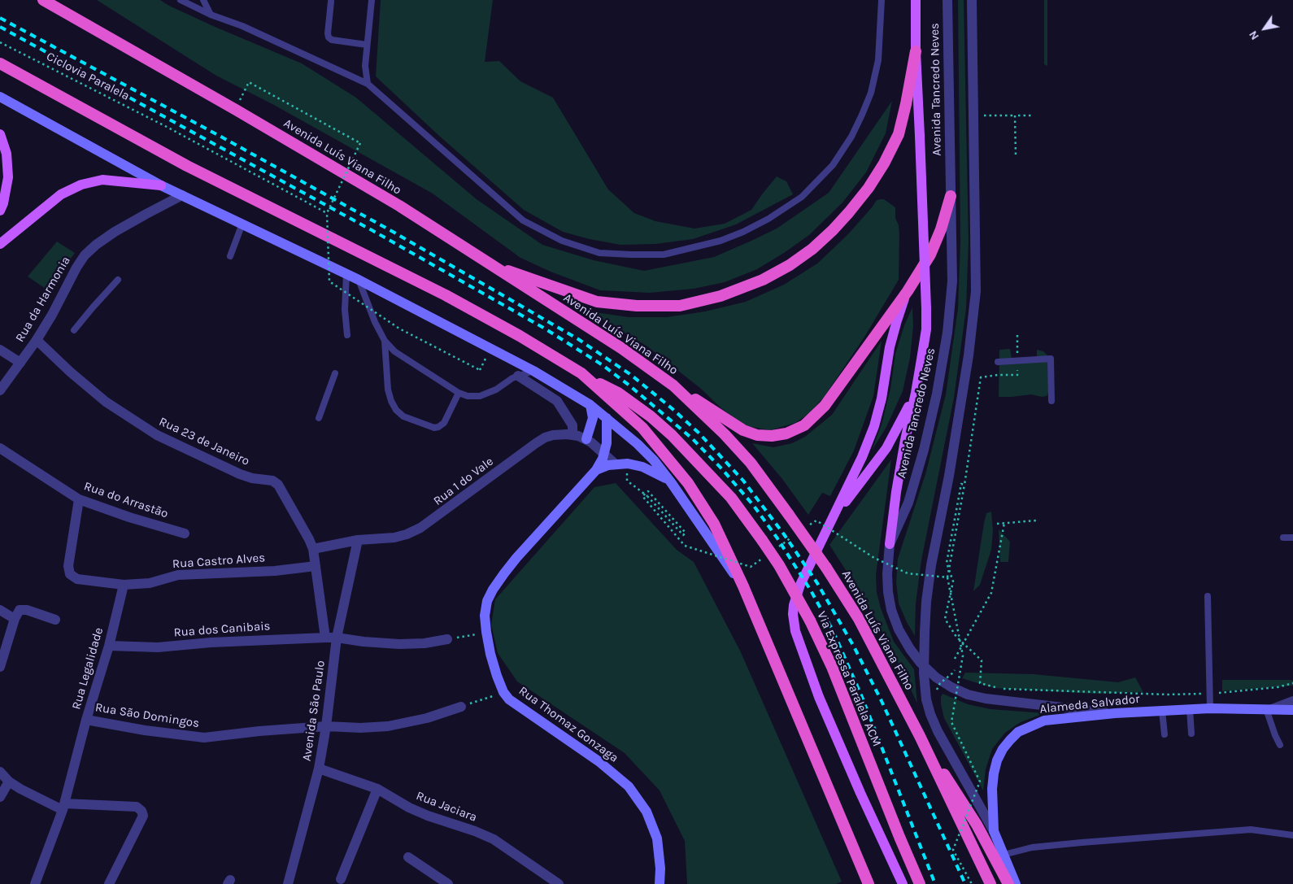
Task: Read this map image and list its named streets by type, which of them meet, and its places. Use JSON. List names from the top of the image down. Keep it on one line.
{"streets":{"highway":["Avenida Luís Viana Filho","Via Expressa Paralela ACM"],"main road":["Avenida Tancredo Neves","Alameda Salvador","Rua Thomaz Gonzaga"],"street":["Rua da Harmonia","Rua 23 de Janeiro","Rua 1 do Vale","Rua do Arrastão","Rua Castro Alves","Rua dos Canibais","Rua Legalidade","Avenida São Paulo","Rua São Domingos","Rua Jaciara"],"path":["Ciclovia Paralela"]},"crossings":[["Avenida Tancredo Neves","Alameda Salvador"],["Rua da Harmonia","Rua 23 de Janeiro"],["Rua 23 de Janeiro","Rua 1 do Vale"],["Rua 23 de Janeiro","Rua Castro Alves"],["Rua 23 de Janeiro","Rua dos Canibais"],["Rua 1 do Vale","Avenida São Paulo"],["Rua 1 do Vale","Rua Thomaz Gonzaga"],["Rua Castro Alves","Rua Legalidade"],["Rua dos Canibais","Rua Legalidade"],["Rua dos Canibais","Avenida São Paulo"],["Rua Legalidade","Rua São Domingos"],["Avenida São Paulo","Rua São Domingos"],["Avenida São Paulo","Rua Jaciara"]],"north":"bottom left"}
